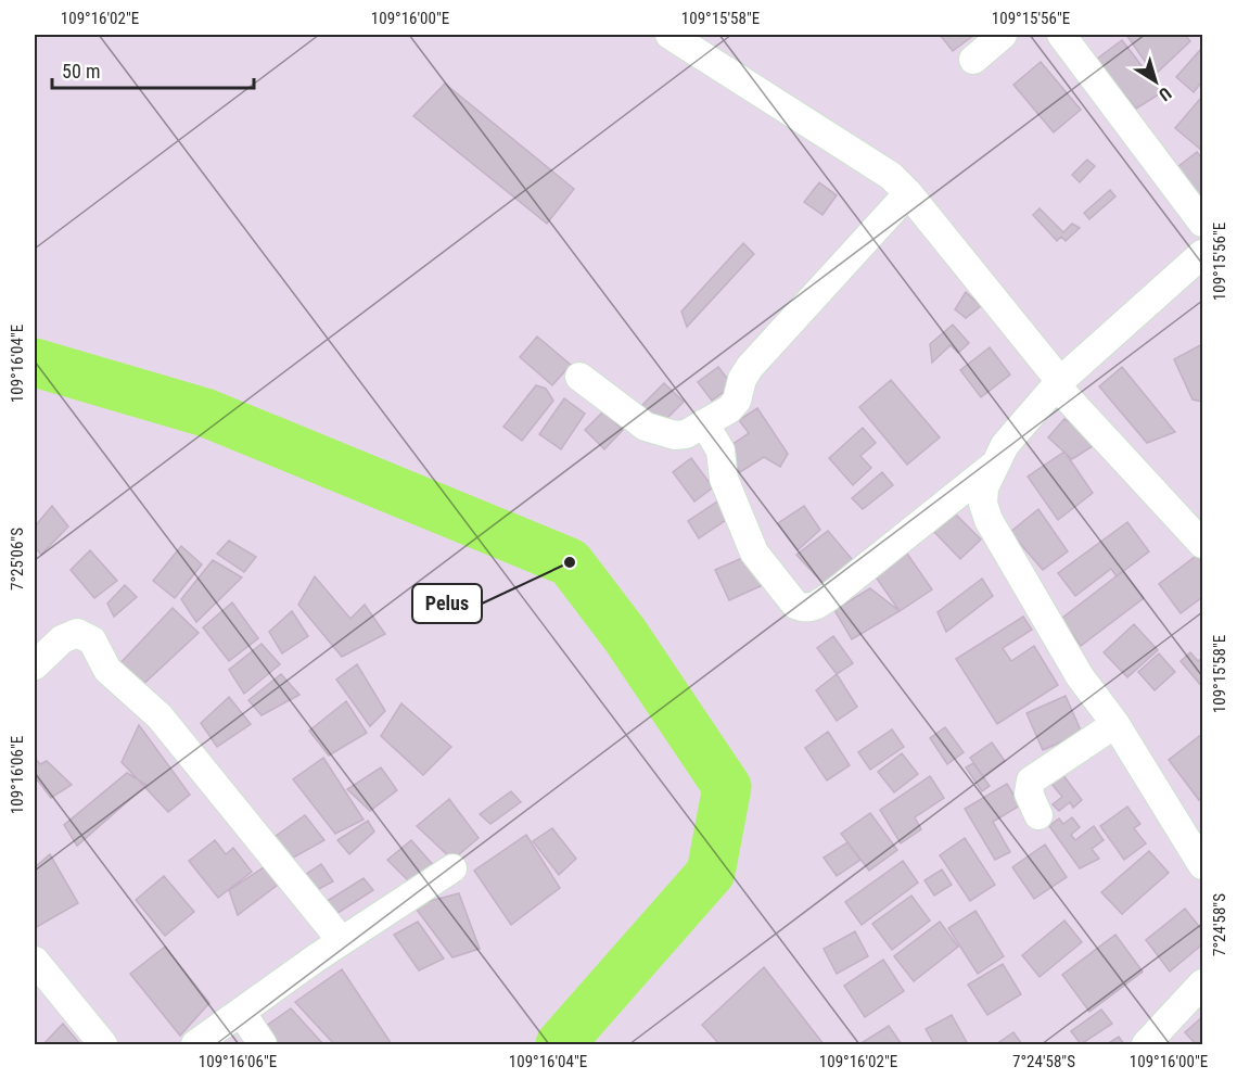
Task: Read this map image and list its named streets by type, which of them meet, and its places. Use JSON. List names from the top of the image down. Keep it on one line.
{"places":["Pelus"],"scale_bar":"50 m","north":"bottom right","coordinates":["109°16'02\"E","109°16'00\"E","109°15'58\"E","109°15'56\"E","109°16'04\"E","7°25'06\"S","109°16'06\"E","7°24'58\"S"]}
